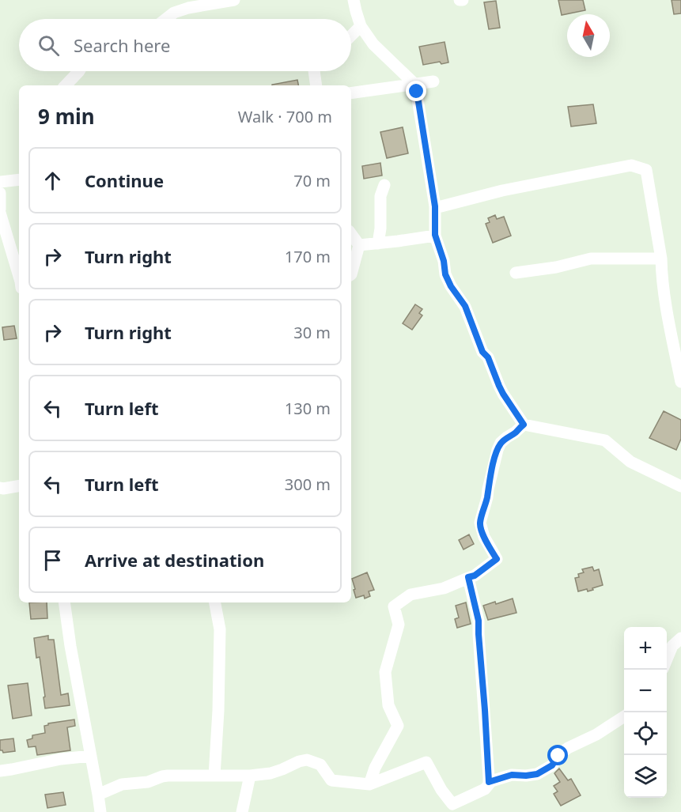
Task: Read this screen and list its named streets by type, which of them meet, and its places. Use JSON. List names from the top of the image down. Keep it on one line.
{"north":"top","page":{"search":"Search here","heading":["9 min","Walk · 700 m"],"list":[["Continue","70 m"],["Turn right","170 m"],["Turn right","30 m"],["Turn left","130 m"],["Turn left","300 m"],"Arrive at destination"],"map_buttons":["+","−"]}}
